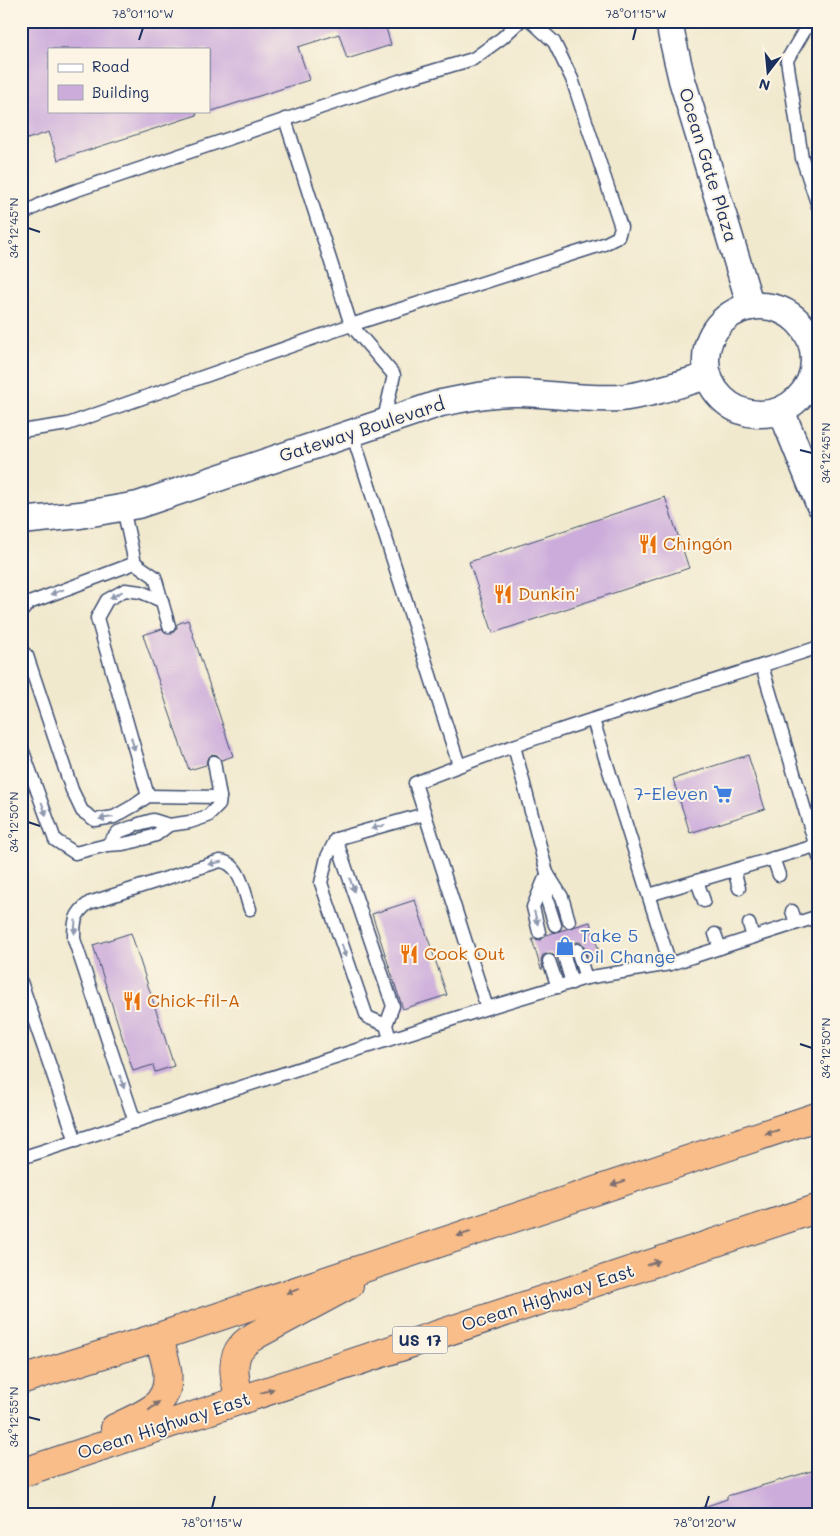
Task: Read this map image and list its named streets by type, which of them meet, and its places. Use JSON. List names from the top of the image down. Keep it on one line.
{"streets":{"highway":["Ocean Highway East","US 17"],"street":["Ocean Gate Plaza","Gateway Boulevard"]},"crossings":[["Ocean Gate Plaza","Gateway Boulevard"]],"places":{"restaurant":["Chingón","Dunkin'","Cook Out","Chick-fil-A"],"supermarket":["7-Eleven"],"shop":["Take 5 Oil Change"]},"legend":["Road","Building"],"north":"bottom","coordinates":["78°01'10\"W","78°01'15\"W","34°12'45\"N","34°12'50\"N","34°12'55\"N","78°01'20\"W"]}
